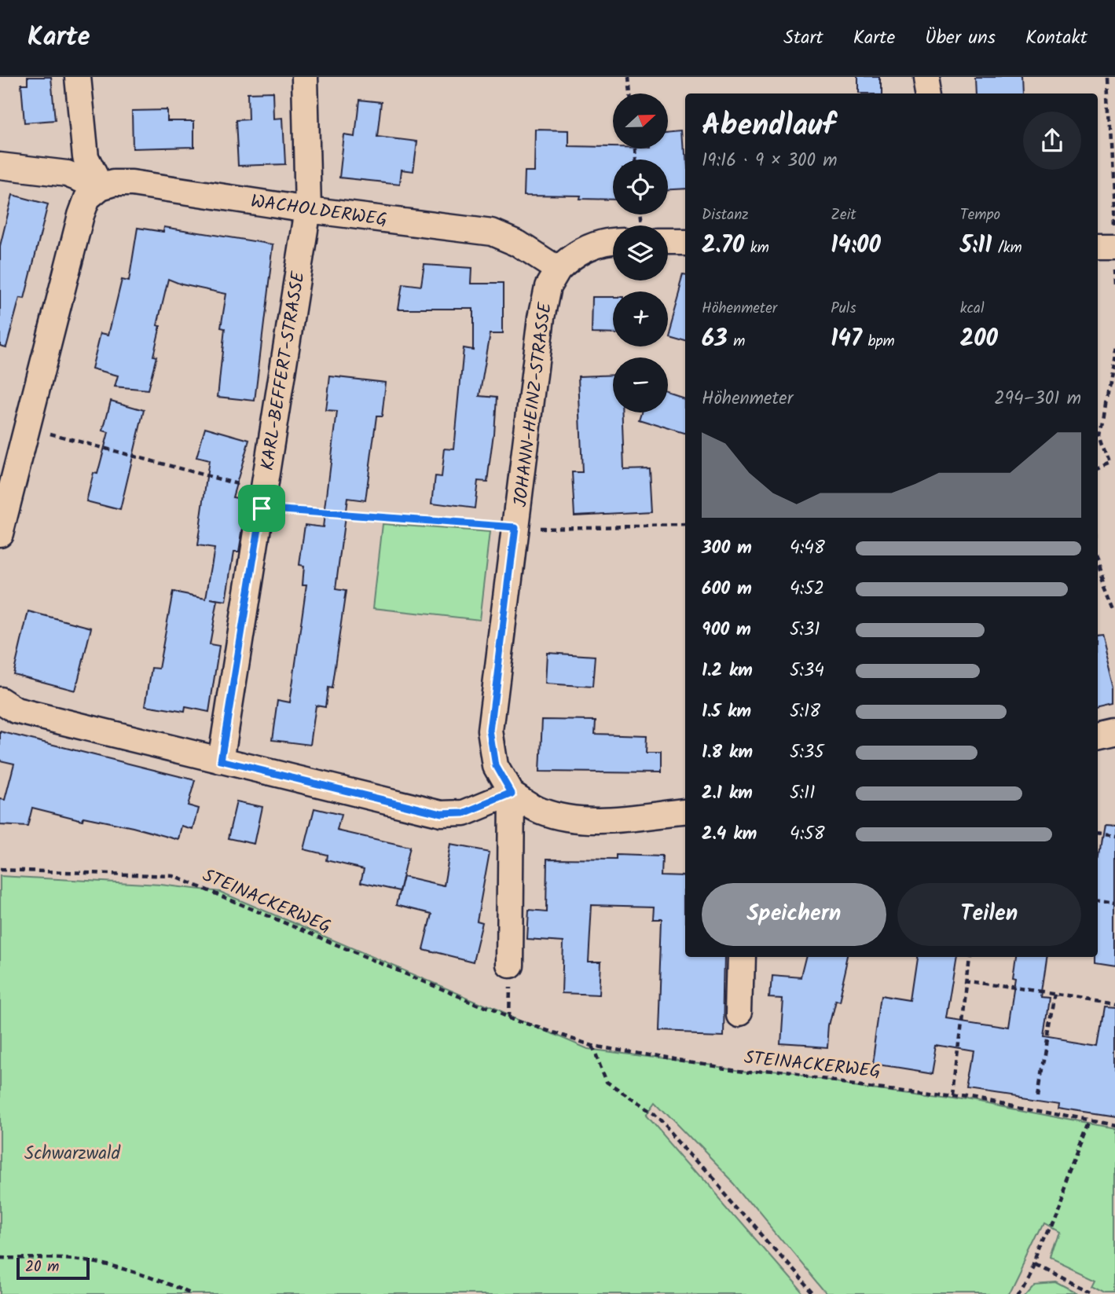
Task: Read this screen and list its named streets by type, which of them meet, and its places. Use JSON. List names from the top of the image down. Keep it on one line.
{"streets":{"street":["WACHOLDERWEG","KARL-BEFFERT-STRASSE","JOHANN-HEINZ-STRASSE"],"path":["STEINACKERWEG"]},"crossings":[["WACHOLDERWEG","KARL-BEFFERT-STRASSE"],["WACHOLDERWEG","JOHANN-HEINZ-STRASSE"]],"parks":["Schwarzwald"],"scale_bar":"20 m","north":"right","page":{"header":"Karte","nav":["Start","Karte","Über uns","Kontakt"],"map_buttons":["+","−"],"heading":["Abendlauf","19:16 · 9 × 300 m"],"stats":[["Distanz","2.70 km"],["Zeit","14:00"],["Tempo","5:11 /km"],["Höhenmeter","63 m"],["Puls","147 bpm"],["kcal","200"]],"chart":["Höhenmeter","294–301 m"],"list":[{"name":"300 m","note":"4:48"},{"name":"600 m","note":"4:52"},{"name":"900 m","note":"5:31"},{"name":"1.2 km","note":"5:34"},{"name":"1.5 km","note":"5:18"},{"name":"1.8 km","note":"5:35"},{"name":"2.1 km","note":"5:11"},{"name":"2.4 km","note":"4:58"}],"buttons":["Speichern","Teilen"],"scale":"20 m"}}
